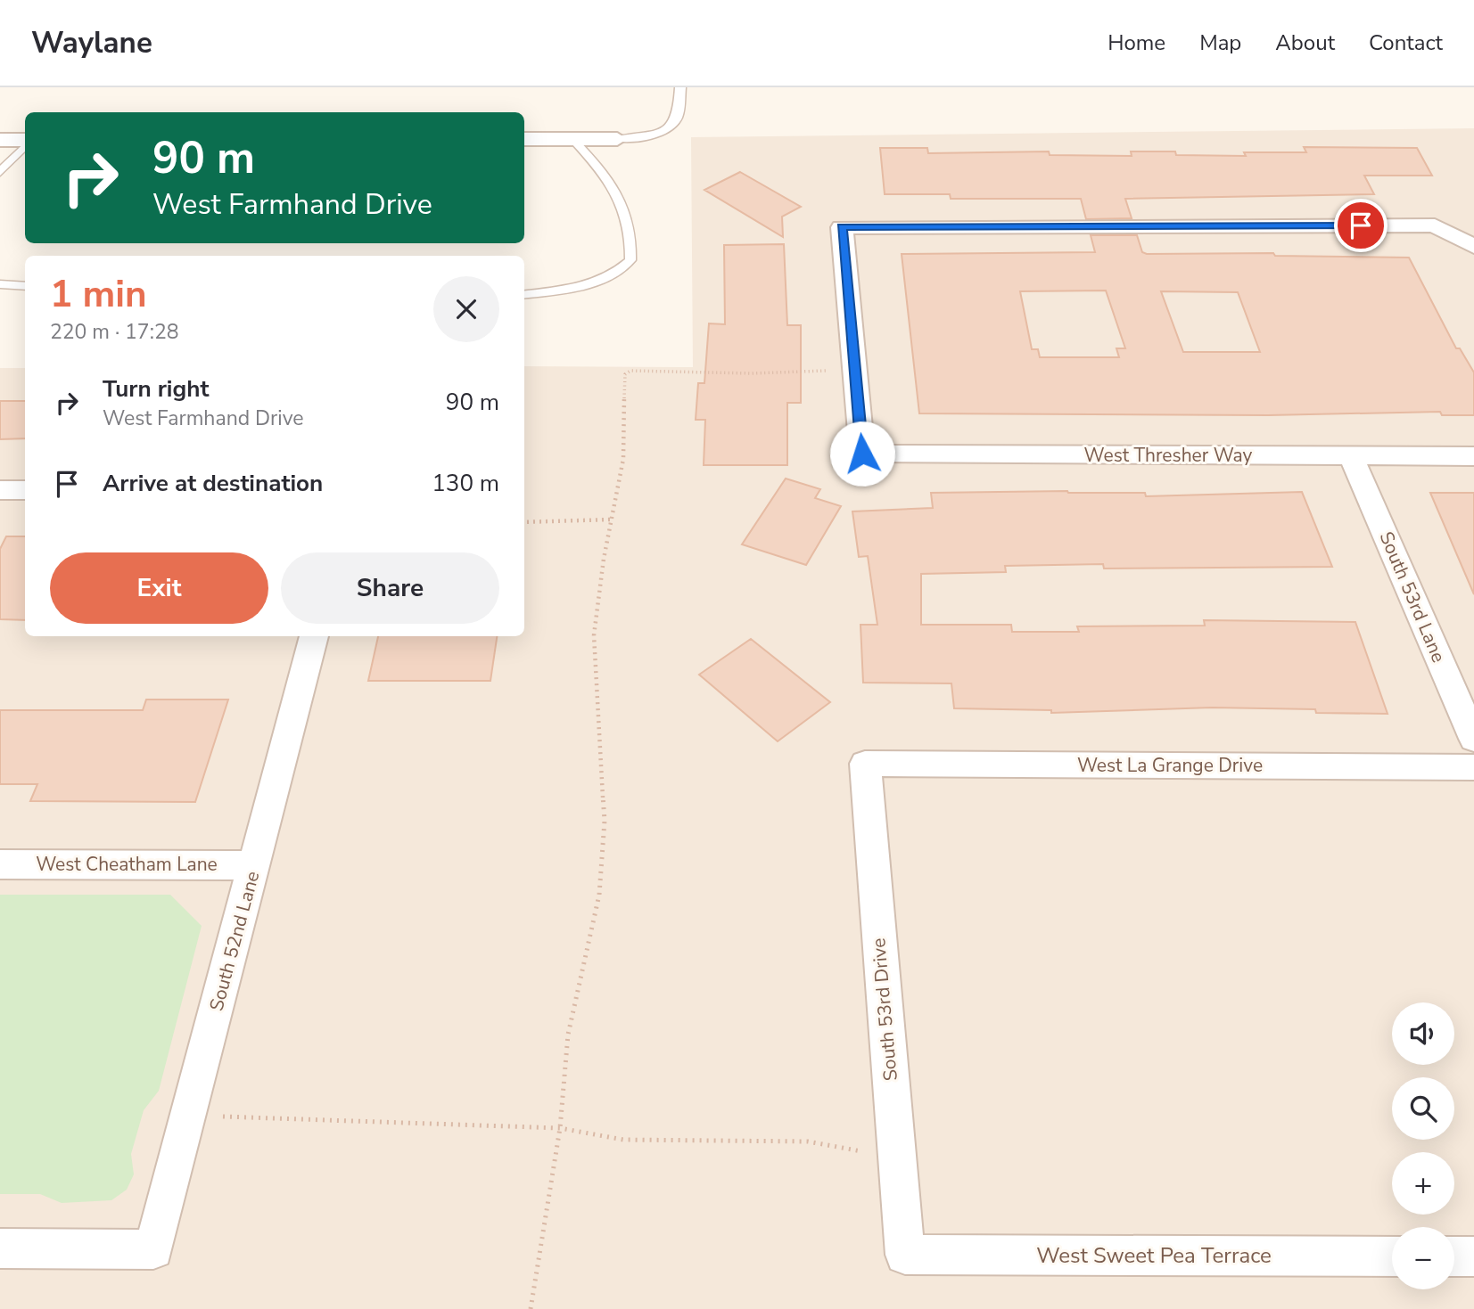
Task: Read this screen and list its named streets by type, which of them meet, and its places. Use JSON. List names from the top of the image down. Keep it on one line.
{"streets":{"street":["West Thresher Way","South 53rd Lane","West La Grange Drive","West Cheatham Lane","South 52nd Lane","South 53rd Drive","West Sweet Pea Terrace"]},"crossings":[["West Thresher Way","South 53rd Lane"],["West La Grange Drive","South 53rd Drive"],["West Cheatham Lane","South 52nd Lane"],["South 53rd Drive","West Sweet Pea Terrace"]],"page":{"header":"Waylane","nav":["Home","Map","About","Contact"],"turn":["90 m","West Farmhand Drive"],"heading":["1 min","220 m · 17:28"],"list":[{"name":"Turn right","note":"West Farmhand Drive","value":"90 m"},{"name":"Arrive at destination","value":"130 m"}],"buttons":["Exit","Share"],"map_buttons":["+","−"]}}
